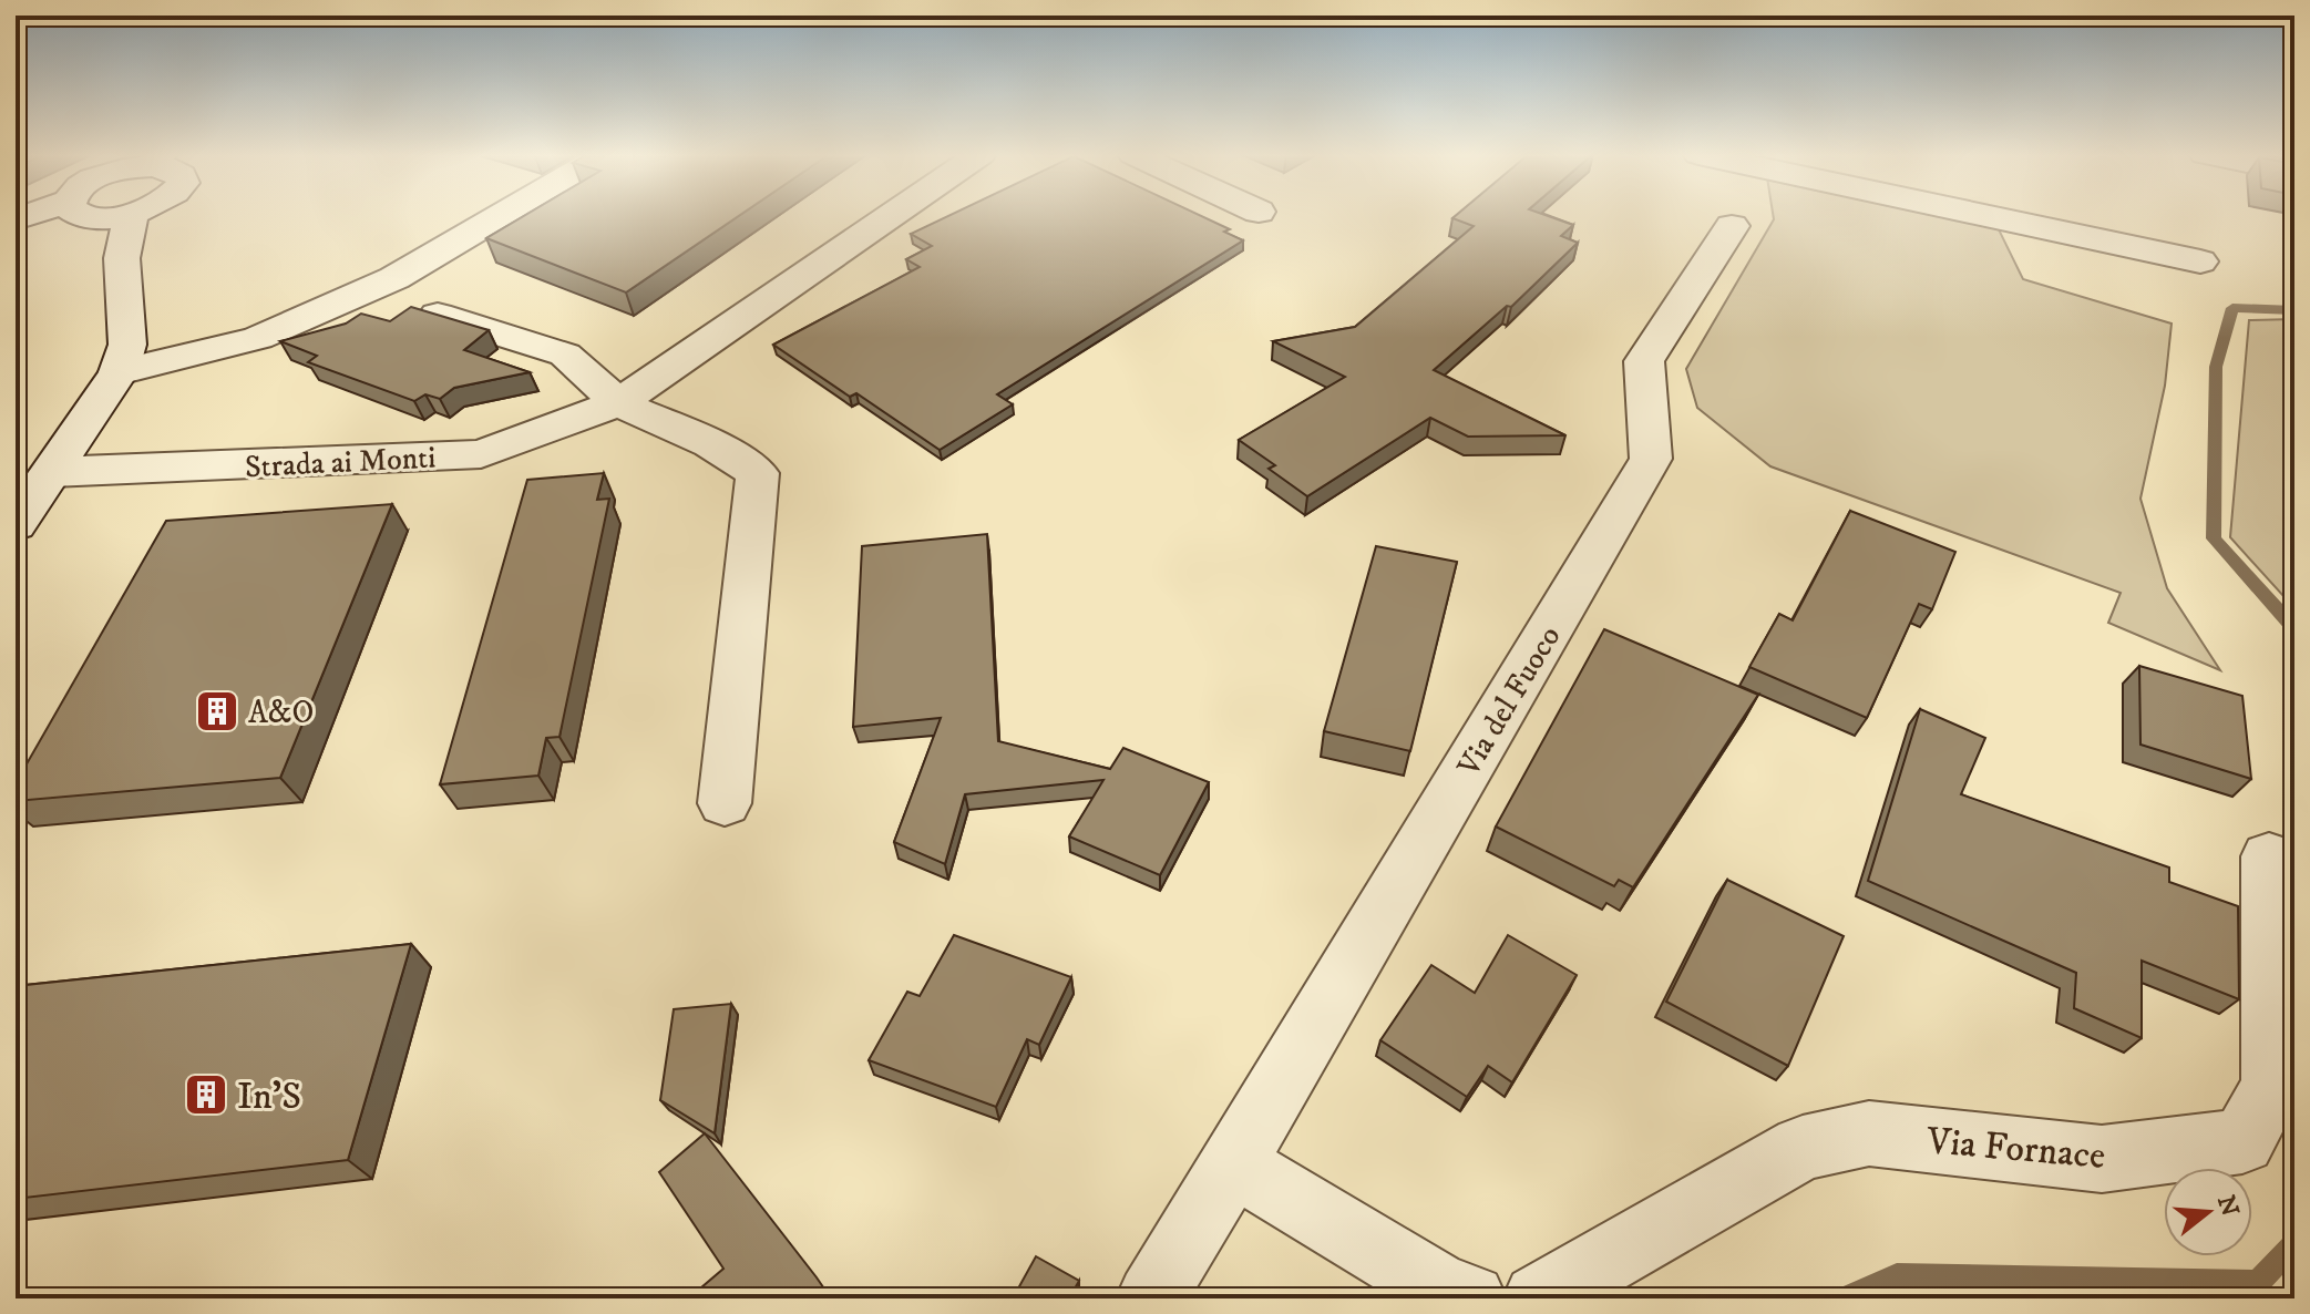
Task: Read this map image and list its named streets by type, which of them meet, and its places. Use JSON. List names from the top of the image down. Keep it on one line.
{"streets":{"street":["Strada ai Monti","Via del Fuoco","Via Fornace"]},"places":{"building":["A&O","In'S"]},"north":"right"}
